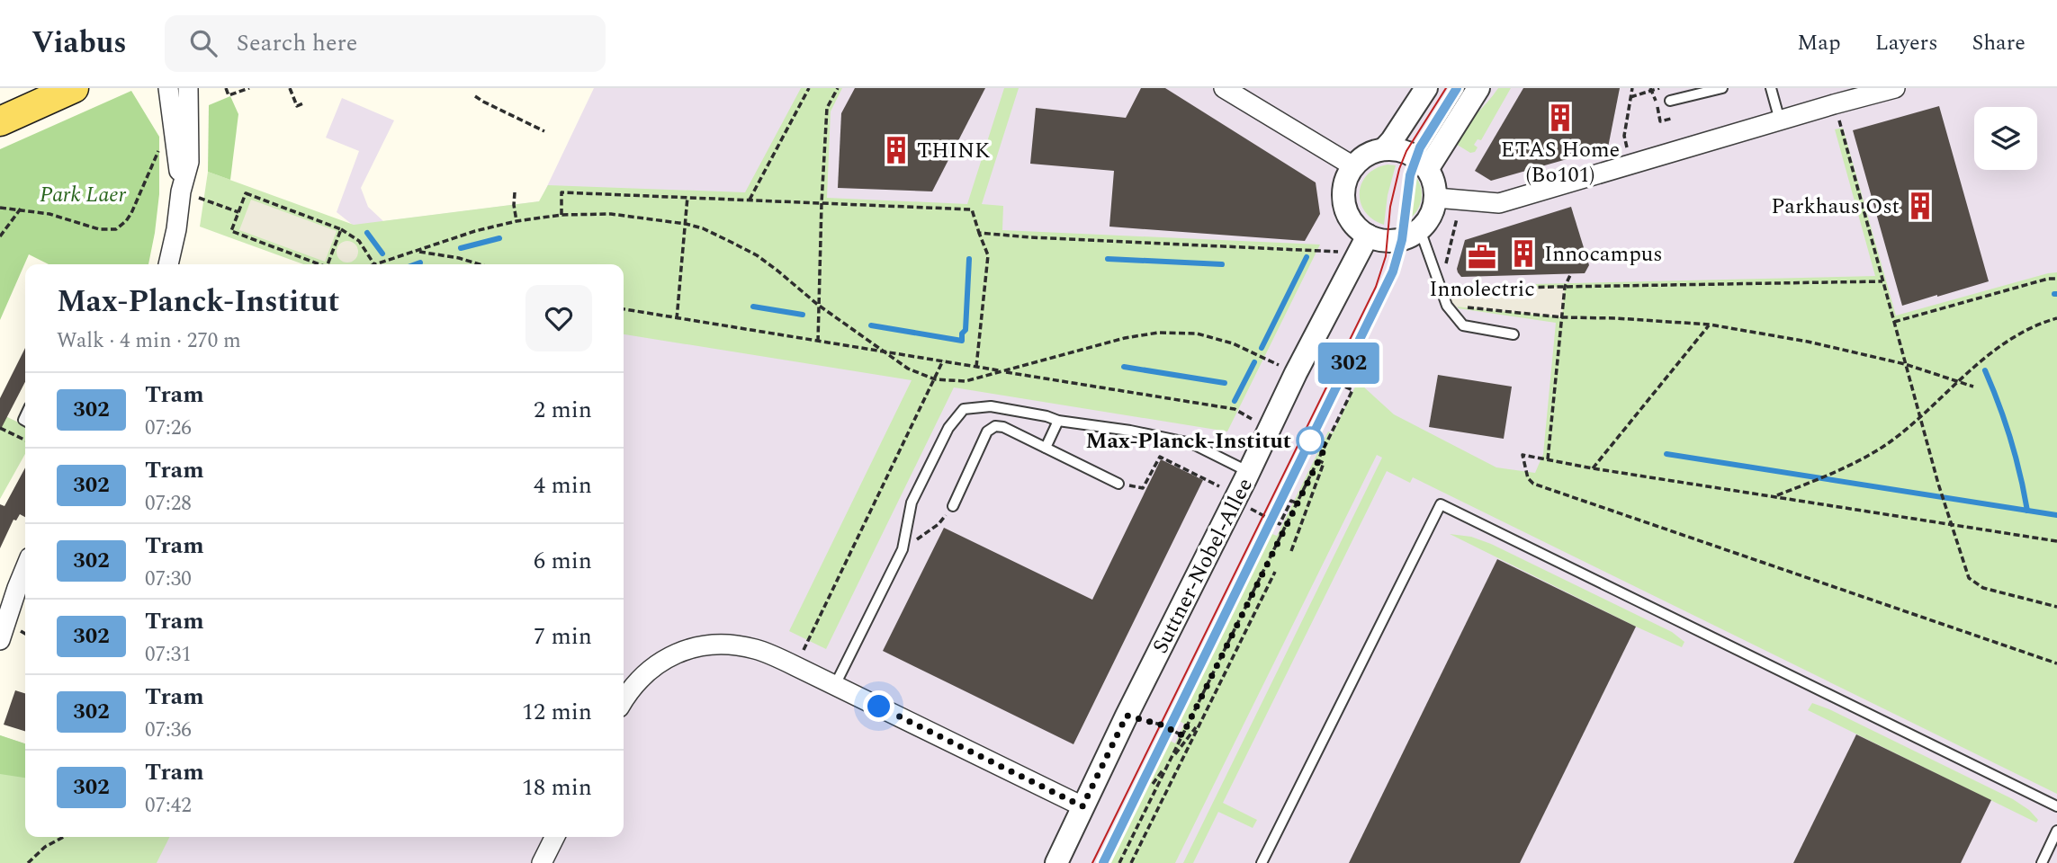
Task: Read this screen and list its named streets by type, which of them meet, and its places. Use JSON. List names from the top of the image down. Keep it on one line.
{"streets":{"street":["Suttner-Nobel-Allee"]},"parks":["Park Laer"],"places":{"building":["ETAS Home (Bo101)","THINK","Parkhaus Ost","Innocampus"],"office":["Innolectric"],"other":["Max-Planck-Institut"]},"lines":["tram line 302"],"page":{"header":"Viabus","search":"Search here","nav":["Map","Layers","Share"],"on_map":"302","heading":["Max-Planck-Institut","Walk · 4 min · 270 m"],"list":[{"mark":"302","name":"Tram","note":"07:26","value":"2 min"},{"mark":"302","name":"Tram","note":"07:28","value":"4 min"},{"mark":"302","name":"Tram","note":"07:30","value":"6 min"},{"mark":"302","name":"Tram","note":"07:31","value":"7 min"},{"mark":"302","name":"Tram","note":"07:36","value":"12 min"},{"mark":"302","name":"Tram","note":"07:42","value":"18 min"}]}}
